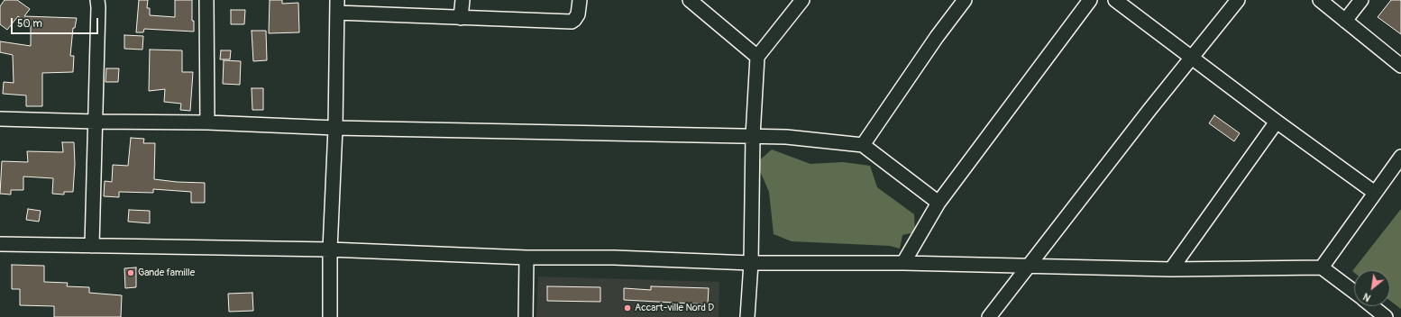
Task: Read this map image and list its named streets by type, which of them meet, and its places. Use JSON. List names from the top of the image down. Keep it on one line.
{"places":["Gande famille","Accart-ville Nord D"],"scale_bar":"50 m","north":"bottom left"}
